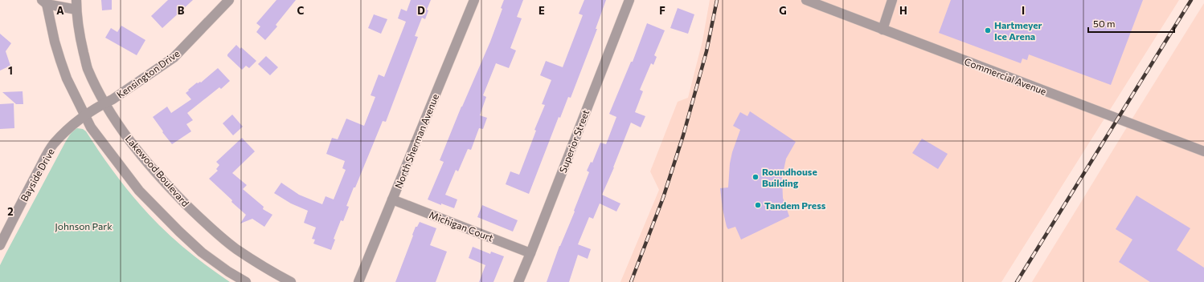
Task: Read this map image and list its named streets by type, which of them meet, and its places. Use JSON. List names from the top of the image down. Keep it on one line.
{"streets":{"street":["Kensington Drive","Commercial Avenue","North Sherman Avenue","Superior Street","Lakewood Boulevard","Bayside Drive","Michigan Court"]},"crossings":[["Kensington Drive","Lakewood Boulevard"],["Kensington Drive","Bayside Drive"],["North Sherman Avenue","Michigan Court"],["Superior Street","Michigan Court"],["Lakewood Boulevard","Bayside Drive"]],"parks":["Johnson Park"],"places":["Hartmeyer Ice Arena","Roundhouse Building","Tandem Press"],"scale_bar":"50 m","grid":{"columns":["A","B","C","D","E","F","G","H","I"],"rows":["1","2"]}}
